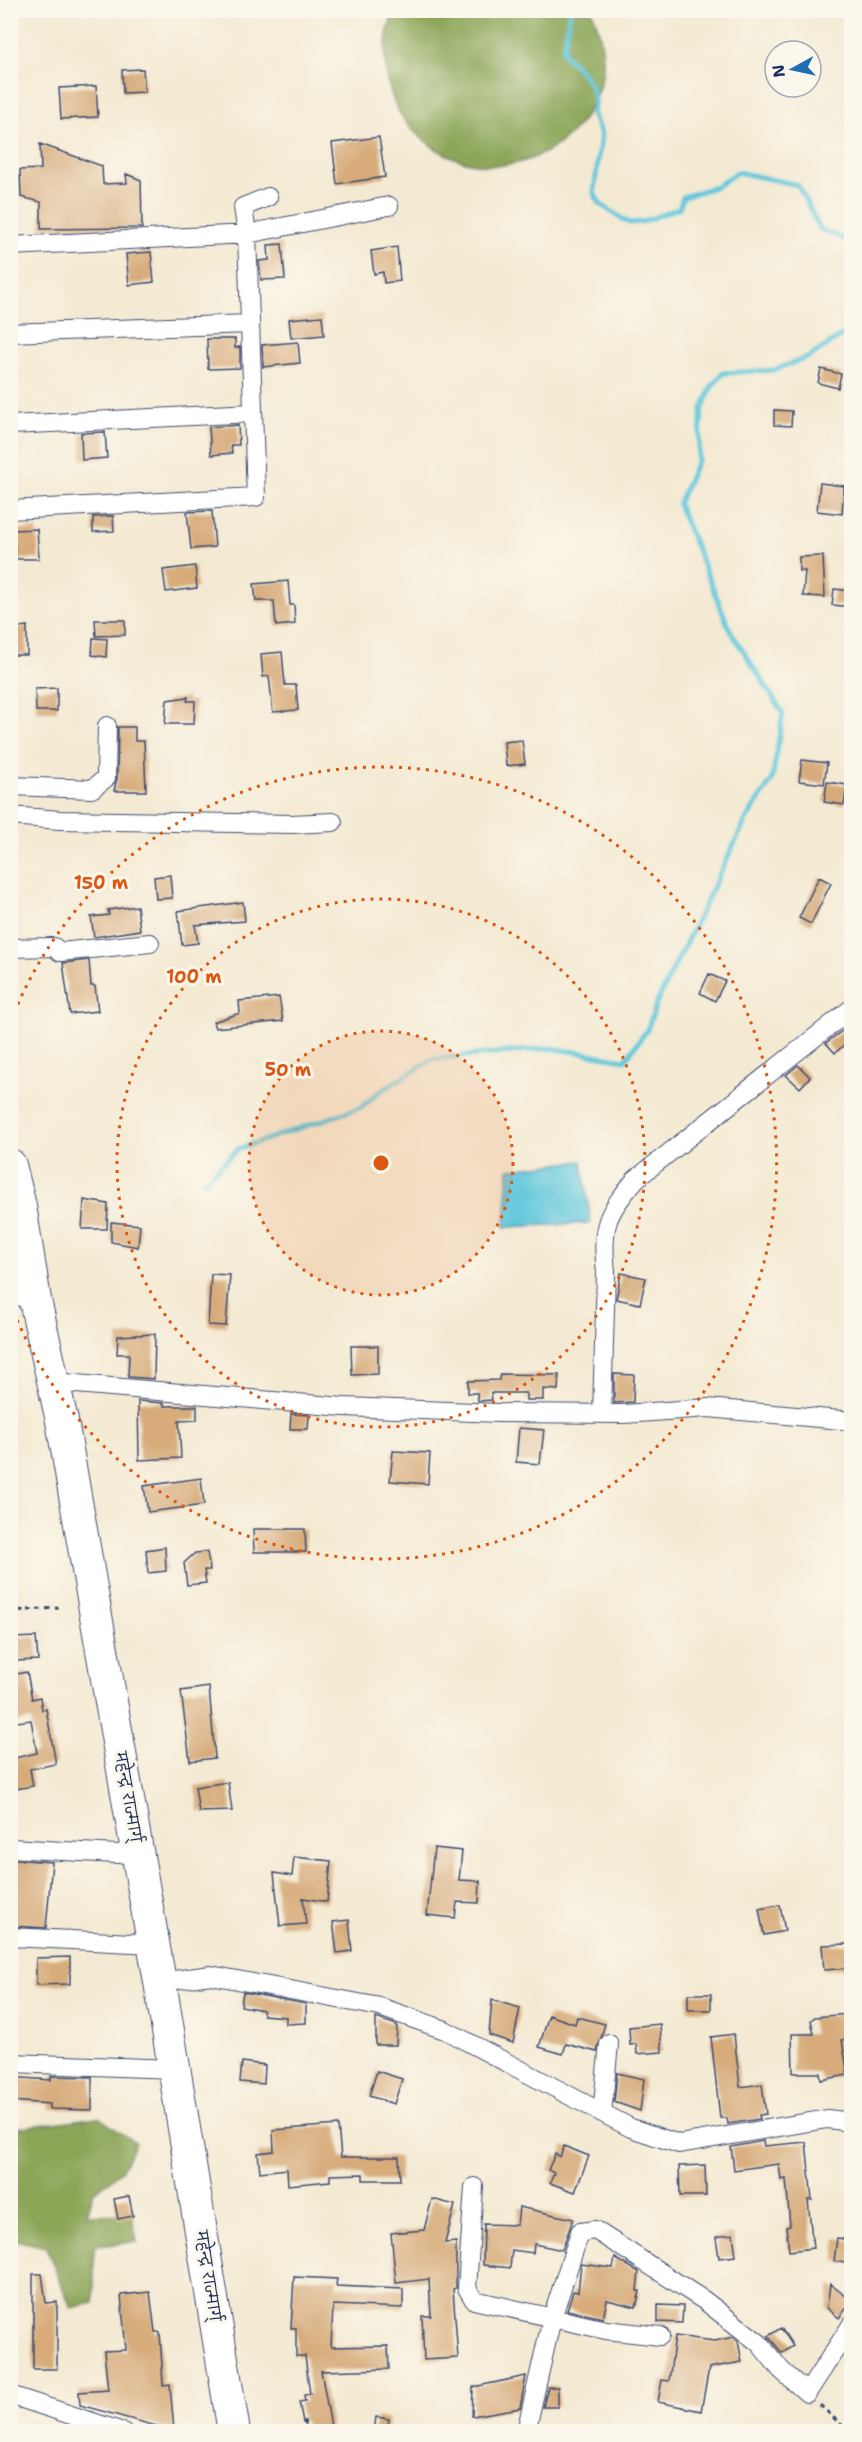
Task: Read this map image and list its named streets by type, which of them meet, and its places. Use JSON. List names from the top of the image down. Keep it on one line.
{"streets":{"highway":["महेन्द्र राज्मार्ग्"]},"north":"left","rings":["150 m","100 m","50 m"]}
